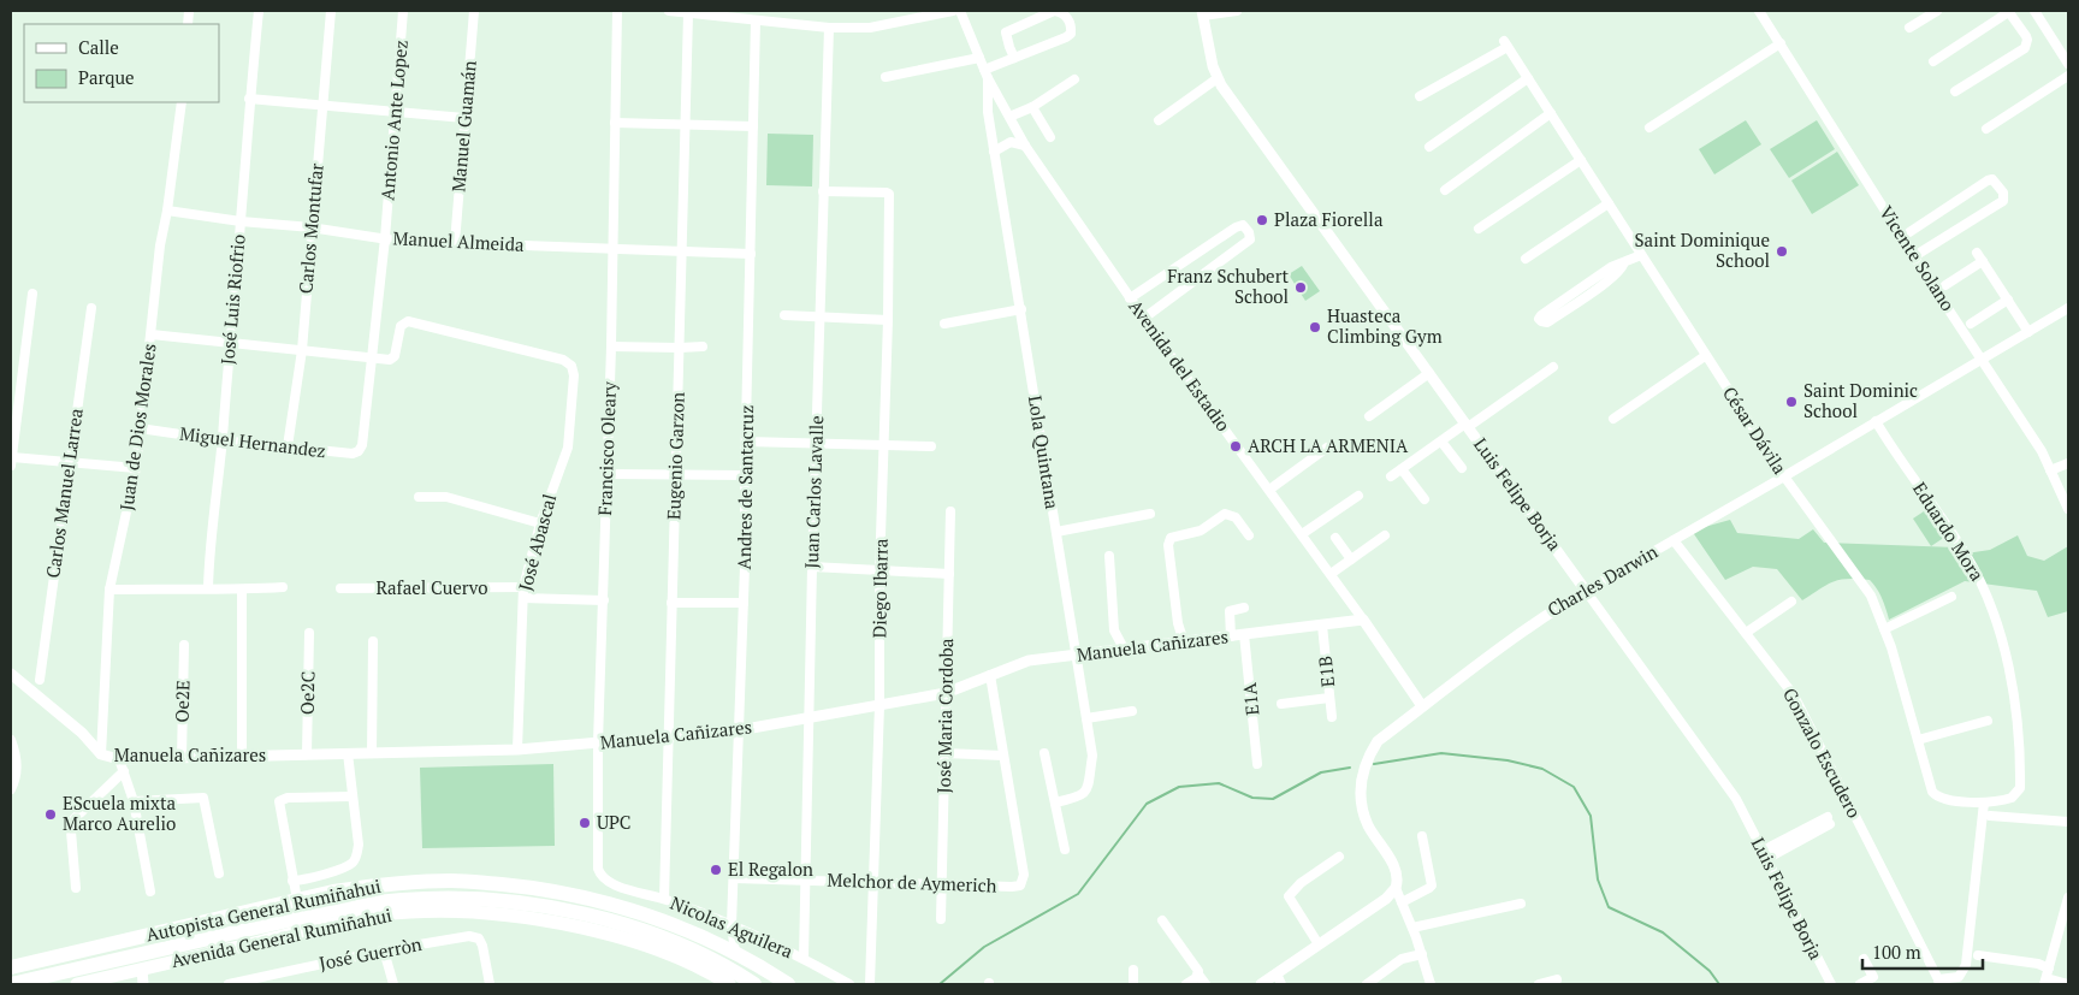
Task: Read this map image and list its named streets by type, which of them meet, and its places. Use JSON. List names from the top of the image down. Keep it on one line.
{"streets":{"highway":["Autopista General Rumiñahui"],"main road":["Avenida General Rumiñahui"],"street":["Antonio Ante Lopez","Manuel Guamán","Carlos Montufar","Manuel Almeida","Vicente Solano","José Luis Riofrio","Avenida del Estadio","Juan de Dios Morales","César Dávila","Miguel Hernandez","Francisco Oleary","Lola Quintana","Eugenio Garzon","Andres de Santacruz","Juan Carlos Lavalle","Carlos Manuel Larrea","Luis Felipe Borja","Eduardo Mora","José Abascal","Charles Darwin","Rafael Cuervo","Diego Ibarra","Manuela Cañizares","E1B","Oe2C","E1A","Oe2E","José Maria Cordoba","Gonzalo Escudero","Melchor de Aymerich","Nicolas Aguilera","José Guerròn"]},"crossings":[["Antonio Ante Lopez","Manuel Almeida"],["Antonio Ante Lopez","Miguel Hernandez"],["Antonio Ante Lopez","José Abascal"],["Manuel Guamán","Manuel Almeida"],["Carlos Montufar","Manuel Almeida"],["Carlos Montufar","Miguel Hernandez"],["Manuel Almeida","José Luis Riofrio"],["Manuel Almeida","Juan de Dios Morales"],["Manuel Almeida","Francisco Oleary"],["Manuel Almeida","Eugenio Garzon"],["Manuel Almeida","Andres de Santacruz"],["Vicente Solano","Charles Darwin"],["José Luis Riofrio","Miguel Hernandez"],["Avenida del Estadio","Lola Quintana"],["Avenida del Estadio","Charles Darwin"],["Avenida del Estadio","Manuela Cañizares"],["Juan de Dios Morales","Miguel Hernandez"],["Juan de Dios Morales","Manuela Cañizares"],["César Dávila","Eduardo Mora"],["César Dávila","Charles Darwin"],["Francisco Oleary","Manuela Cañizares"],["Francisco Oleary","Nicolas Aguilera"],["Lola Quintana","Manuela Cañizares"],["Eugenio Garzon","Manuela Cañizares"],["Eugenio Garzon","Nicolas Aguilera"],["Andres de Santacruz","Manuela Cañizares"],["Andres de Santacruz","Melchor de Aymerich"],["Andres de Santacruz","Autopista General Rumiñahui"],["Andres de Santacruz","Nicolas Aguilera"],["Juan Carlos Lavalle","Diego Ibarra"],["Juan Carlos Lavalle","Manuela Cañizares"],["Juan Carlos Lavalle","Melchor de Aymerich"],["Juan Carlos Lavalle","Nicolas Aguilera"],["Luis Felipe Borja","Charles Darwin"],["Eduardo Mora","Charles Darwin"],["José Abascal","Rafael Cuervo"],["José Abascal","Manuela Cañizares"],["Charles Darwin","Gonzalo Escudero"],["Diego Ibarra","Manuela Cañizares"],["Diego Ibarra","Melchor de Aymerich"],["Manuela Cañizares","E1B"],["Manuela Cañizares","Oe2C"],["Manuela Cañizares","E1A"],["Manuela Cañizares","Oe2E"],["Manuela Cañizares","José Maria Cordoba"],["Manuela Cañizares","Melchor de Aymerich"],["José Maria Cordoba","Melchor de Aymerich"]],"places":["Plaza Fiorella","Saint Dominique School","Franz Schubert School","Huasteca Climbing Gym","Saint Dominic School","ARCH LA ARMENIA","EScuela mixta Marco Aurelio","UPC","El Regalon"],"legend":["Calle","Parque"],"scale_bar":"100 m"}
